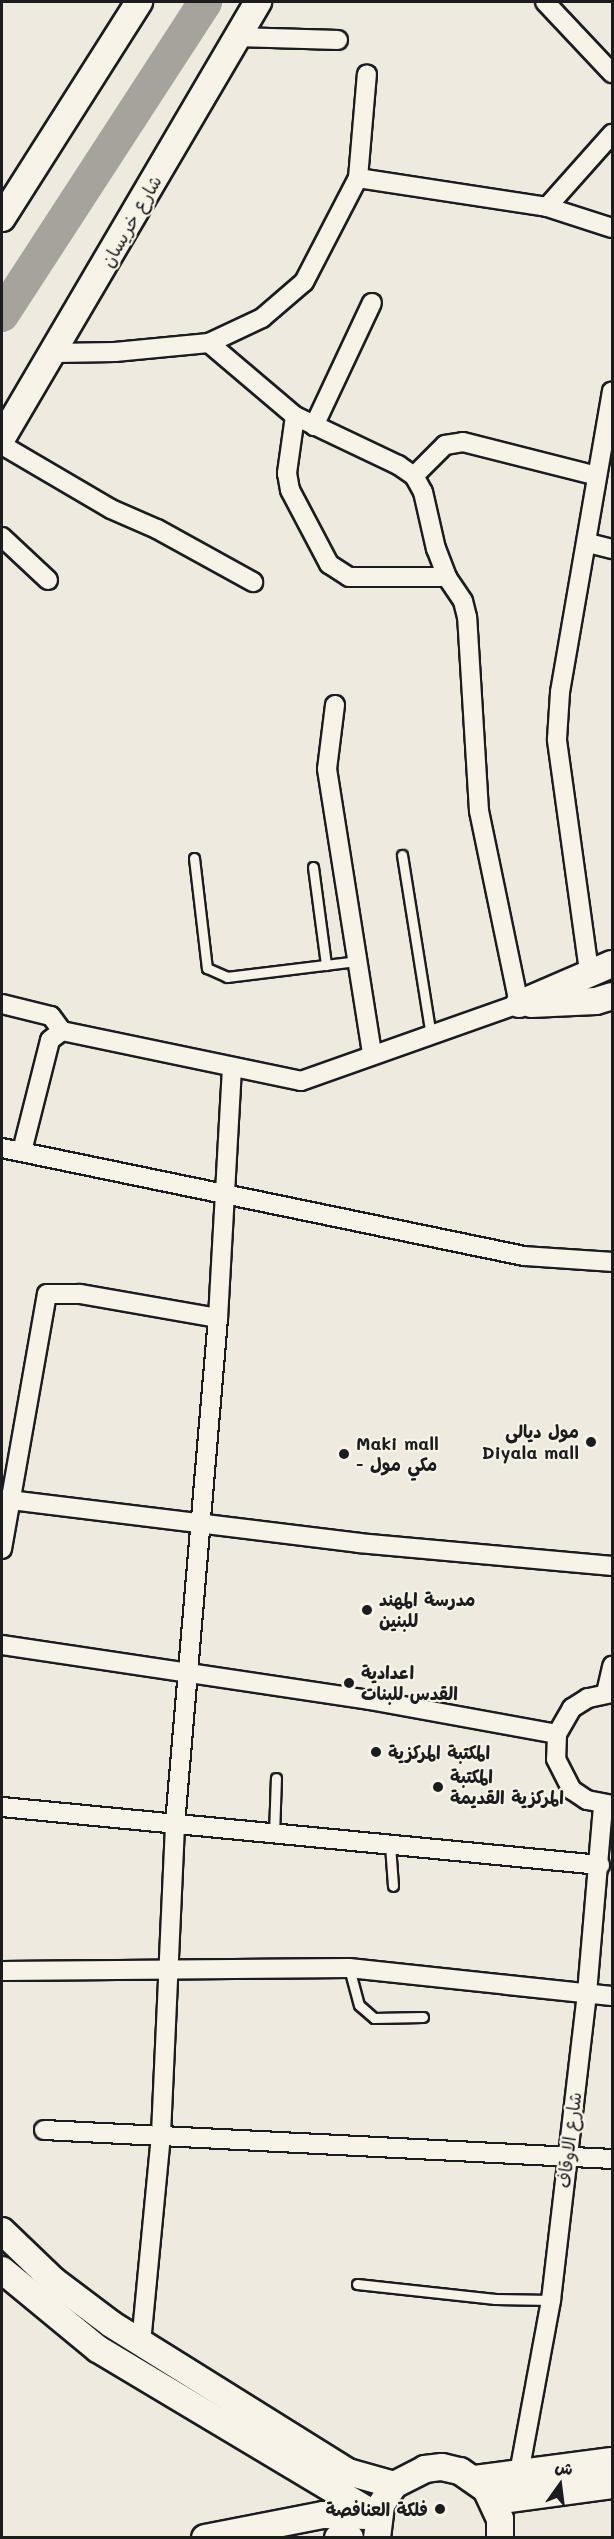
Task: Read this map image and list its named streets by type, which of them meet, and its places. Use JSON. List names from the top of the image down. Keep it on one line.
{"streets":{"street":["شارع خريسان","شارع الاوقاف"]},"places":["مول ديالى Diyala mall","Maki mall - مكي مول","مدرسة المهند للبنين","اعدادية القدس للبنات","المكتبة المركزية","المكتبة المركزية القديمة","فلكة العنافصة"],"north":"top"}
